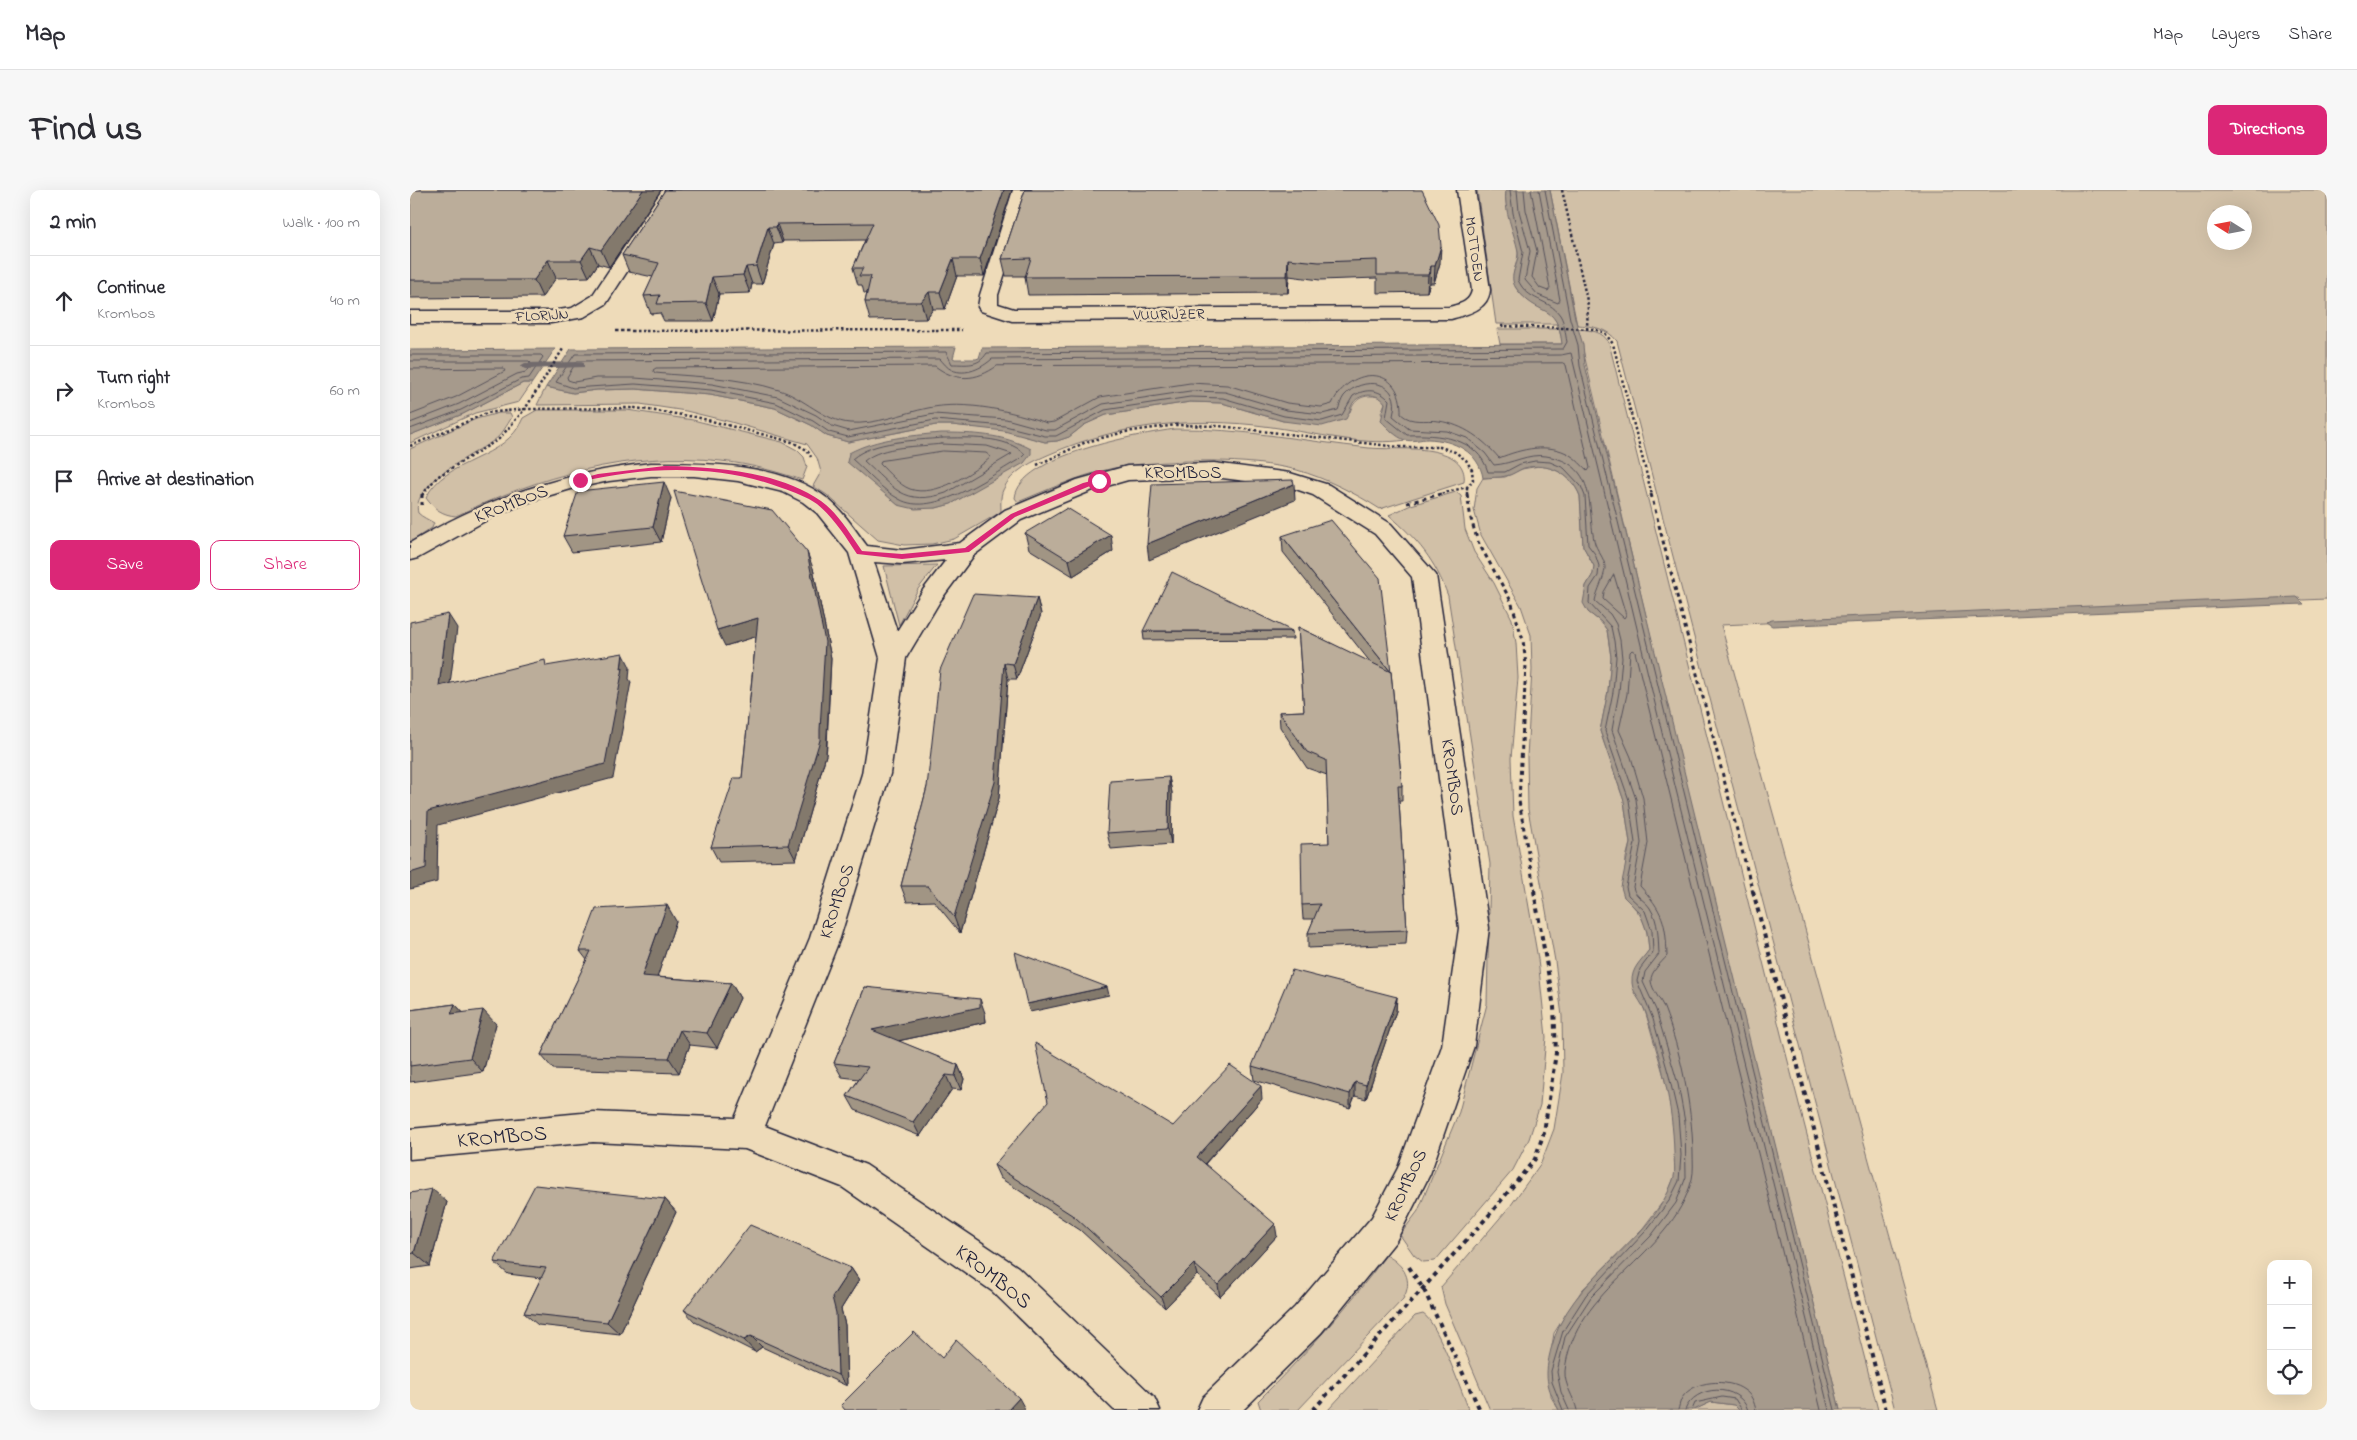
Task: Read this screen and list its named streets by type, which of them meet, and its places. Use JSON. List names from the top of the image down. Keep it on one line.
{"streets":{"street":["MOTTOEN","VUURIJZER","FLORIJN","KROMBOS"]},"crossings":[["MOTTOEN","VUURIJZER"]],"north":"left","page":{"header":"Map","nav":["Map","Layers","Share"],"title":"Find us","buttons":["Directions",["Save","Share"]],"heading":["2 min","Walk · 100 m"],"list":[["Continue","Krombos","40 m"],["Turn right","Krombos","60 m"],"Arrive at destination"],"map_buttons":["+","−"]}}
